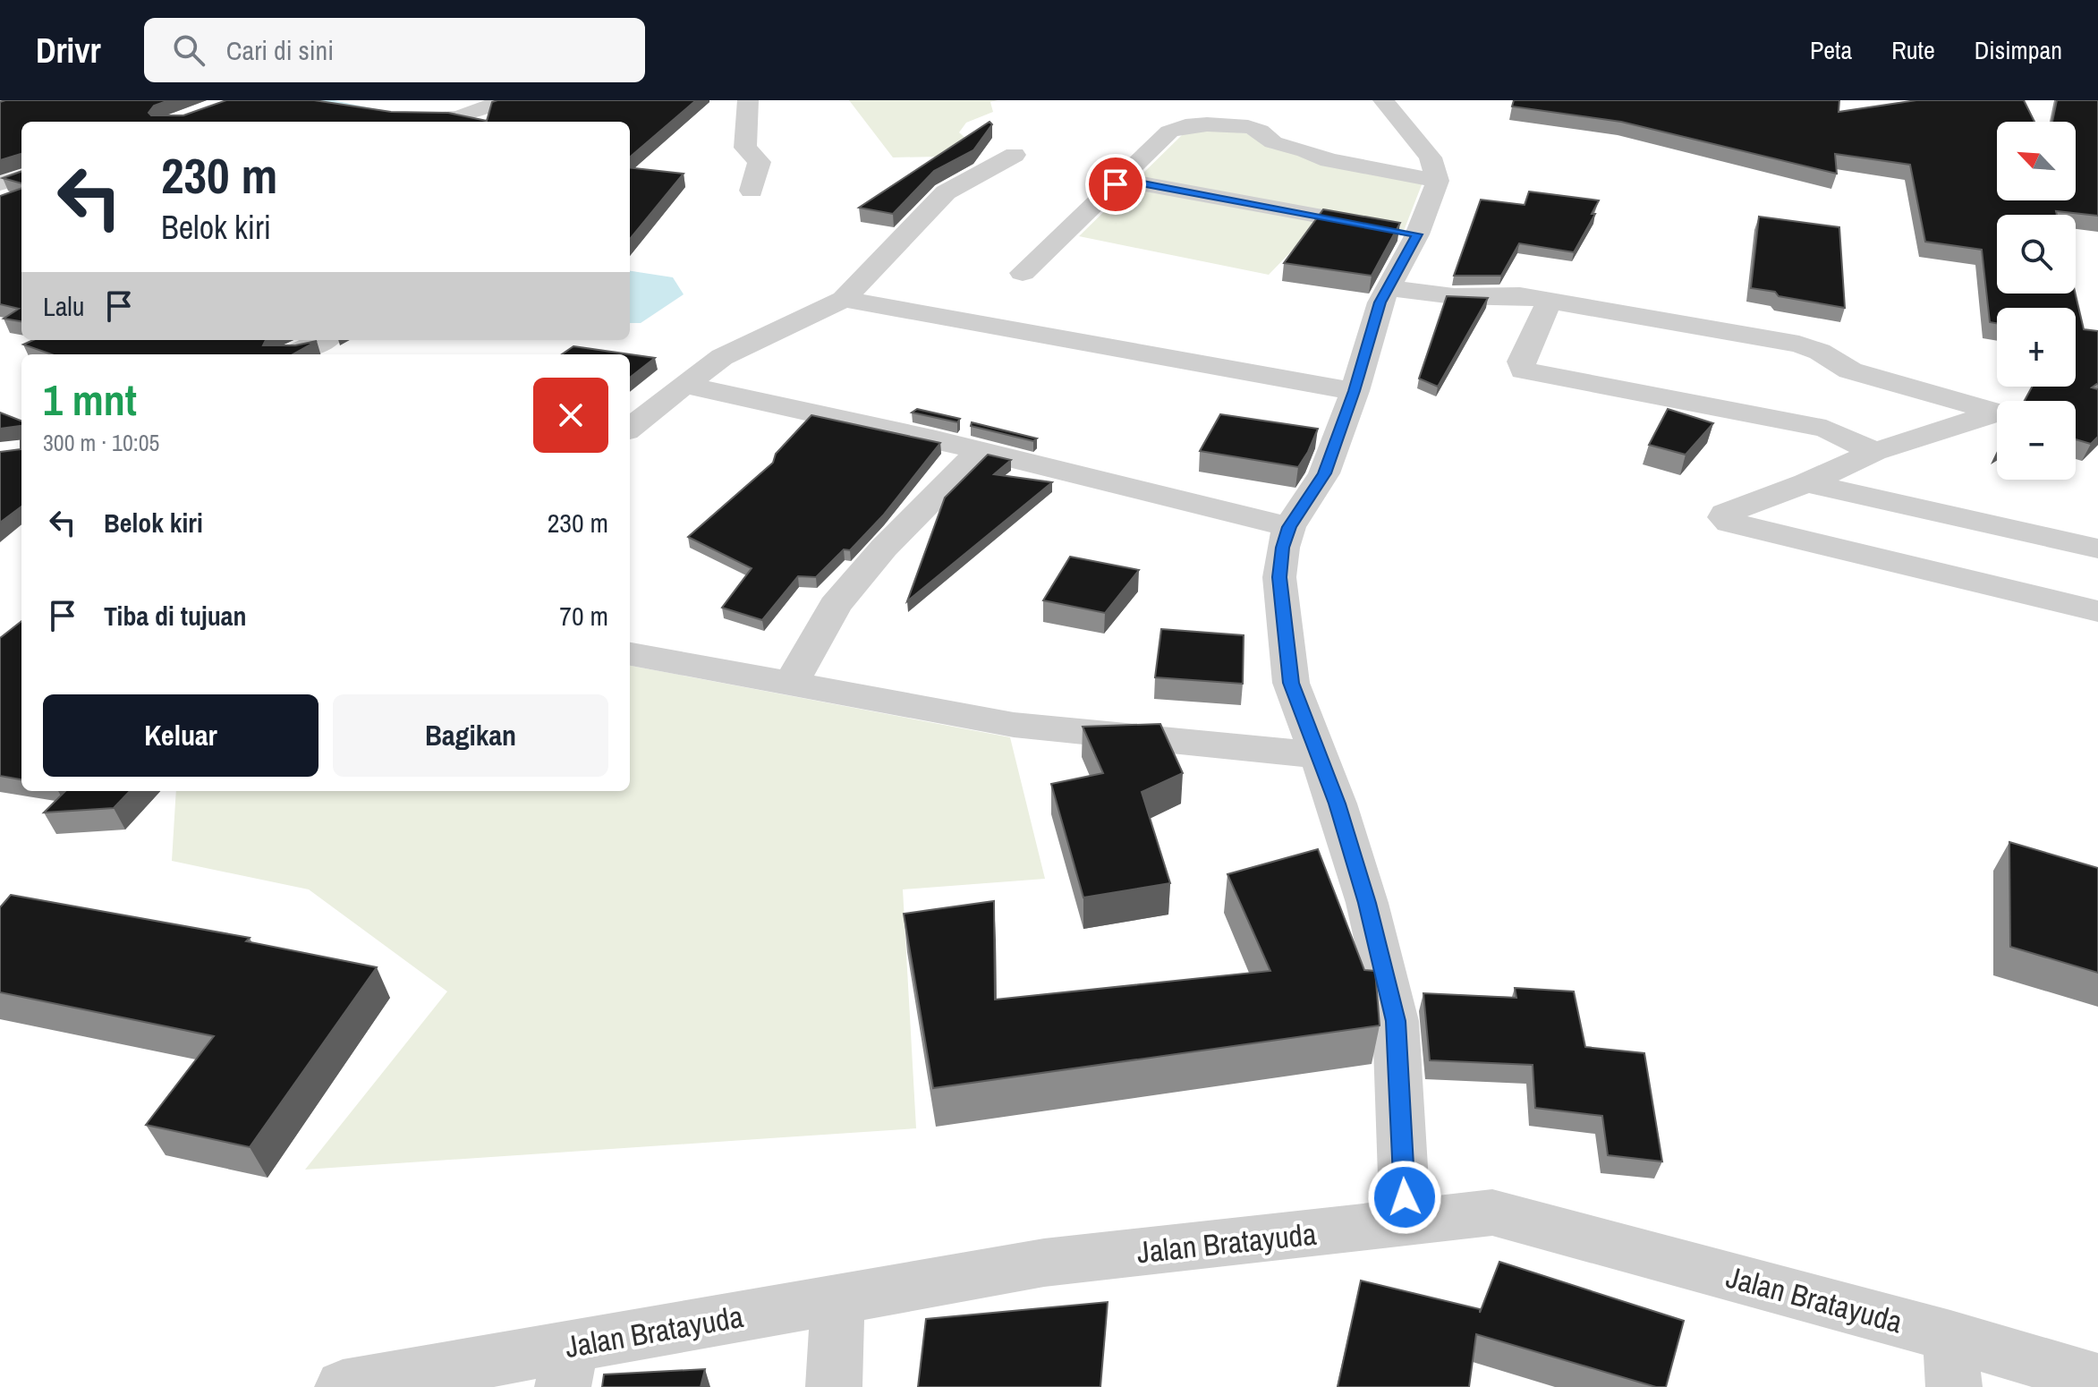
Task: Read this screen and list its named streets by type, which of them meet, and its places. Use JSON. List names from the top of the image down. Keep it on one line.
{"streets":{"street":["Jalan Bratayuda"]},"north":"top left","page":{"header":"Drivr","search":"Cari di sini","nav":["Peta","Rute","Disimpan"],"map_buttons":["+","−"],"turn":["230 m","Belok kiri"],"then":"Lalu","heading":["1 mnt","300 m · 10:05"],"list":[{"name":"Belok kiri","value":"230 m"},{"name":"Tiba di tujuan","value":"70 m"}],"buttons":["Keluar","Bagikan"]}}
